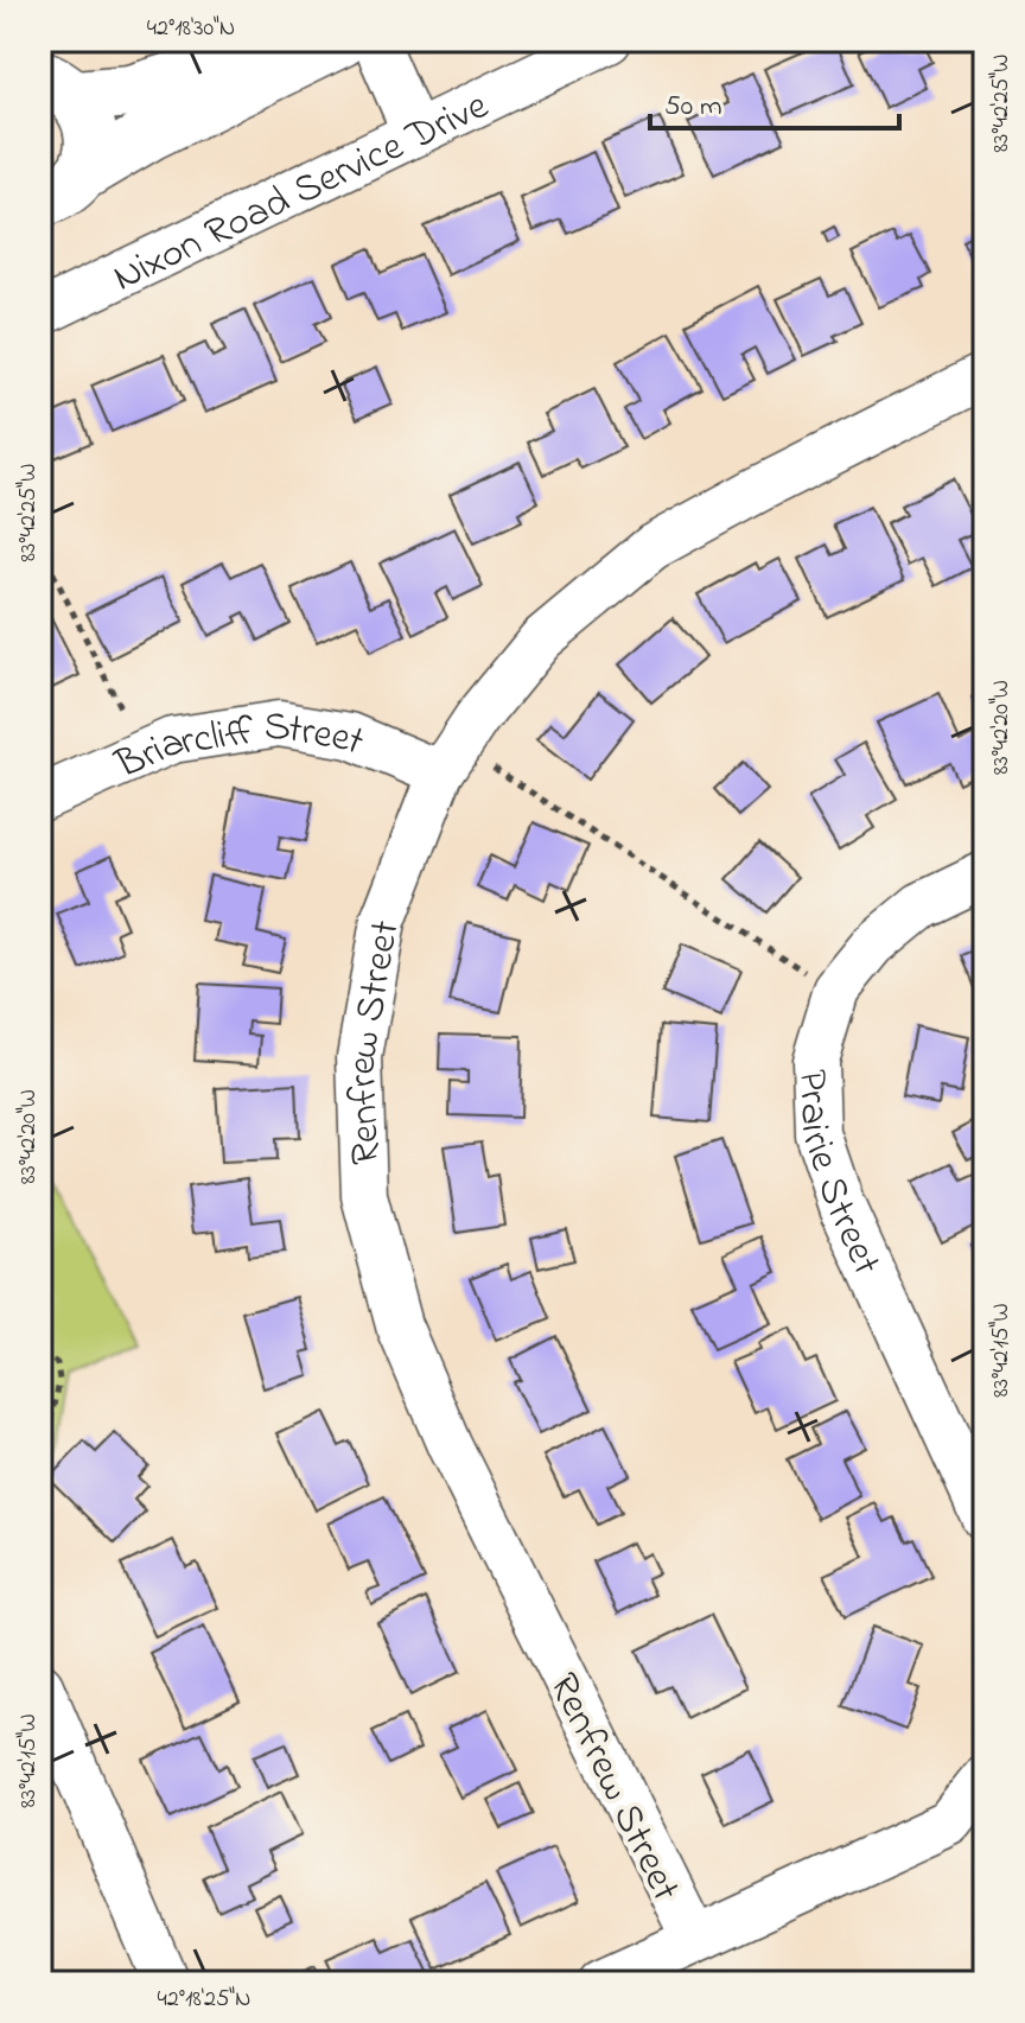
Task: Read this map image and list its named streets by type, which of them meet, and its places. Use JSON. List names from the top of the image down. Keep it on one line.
{"streets":{"street":["Nixon Road Service Drive","Briarcliff Street","Renfrew Street","Prairie Street"]},"crossings":[["Briarcliff Street","Renfrew Street"]],"scale_bar":"50 m","coordinates":["42°18'30\"N","83°42'25\"W","83°42'20\"W","83°42'15\"W","42°18'25\"N"]}
